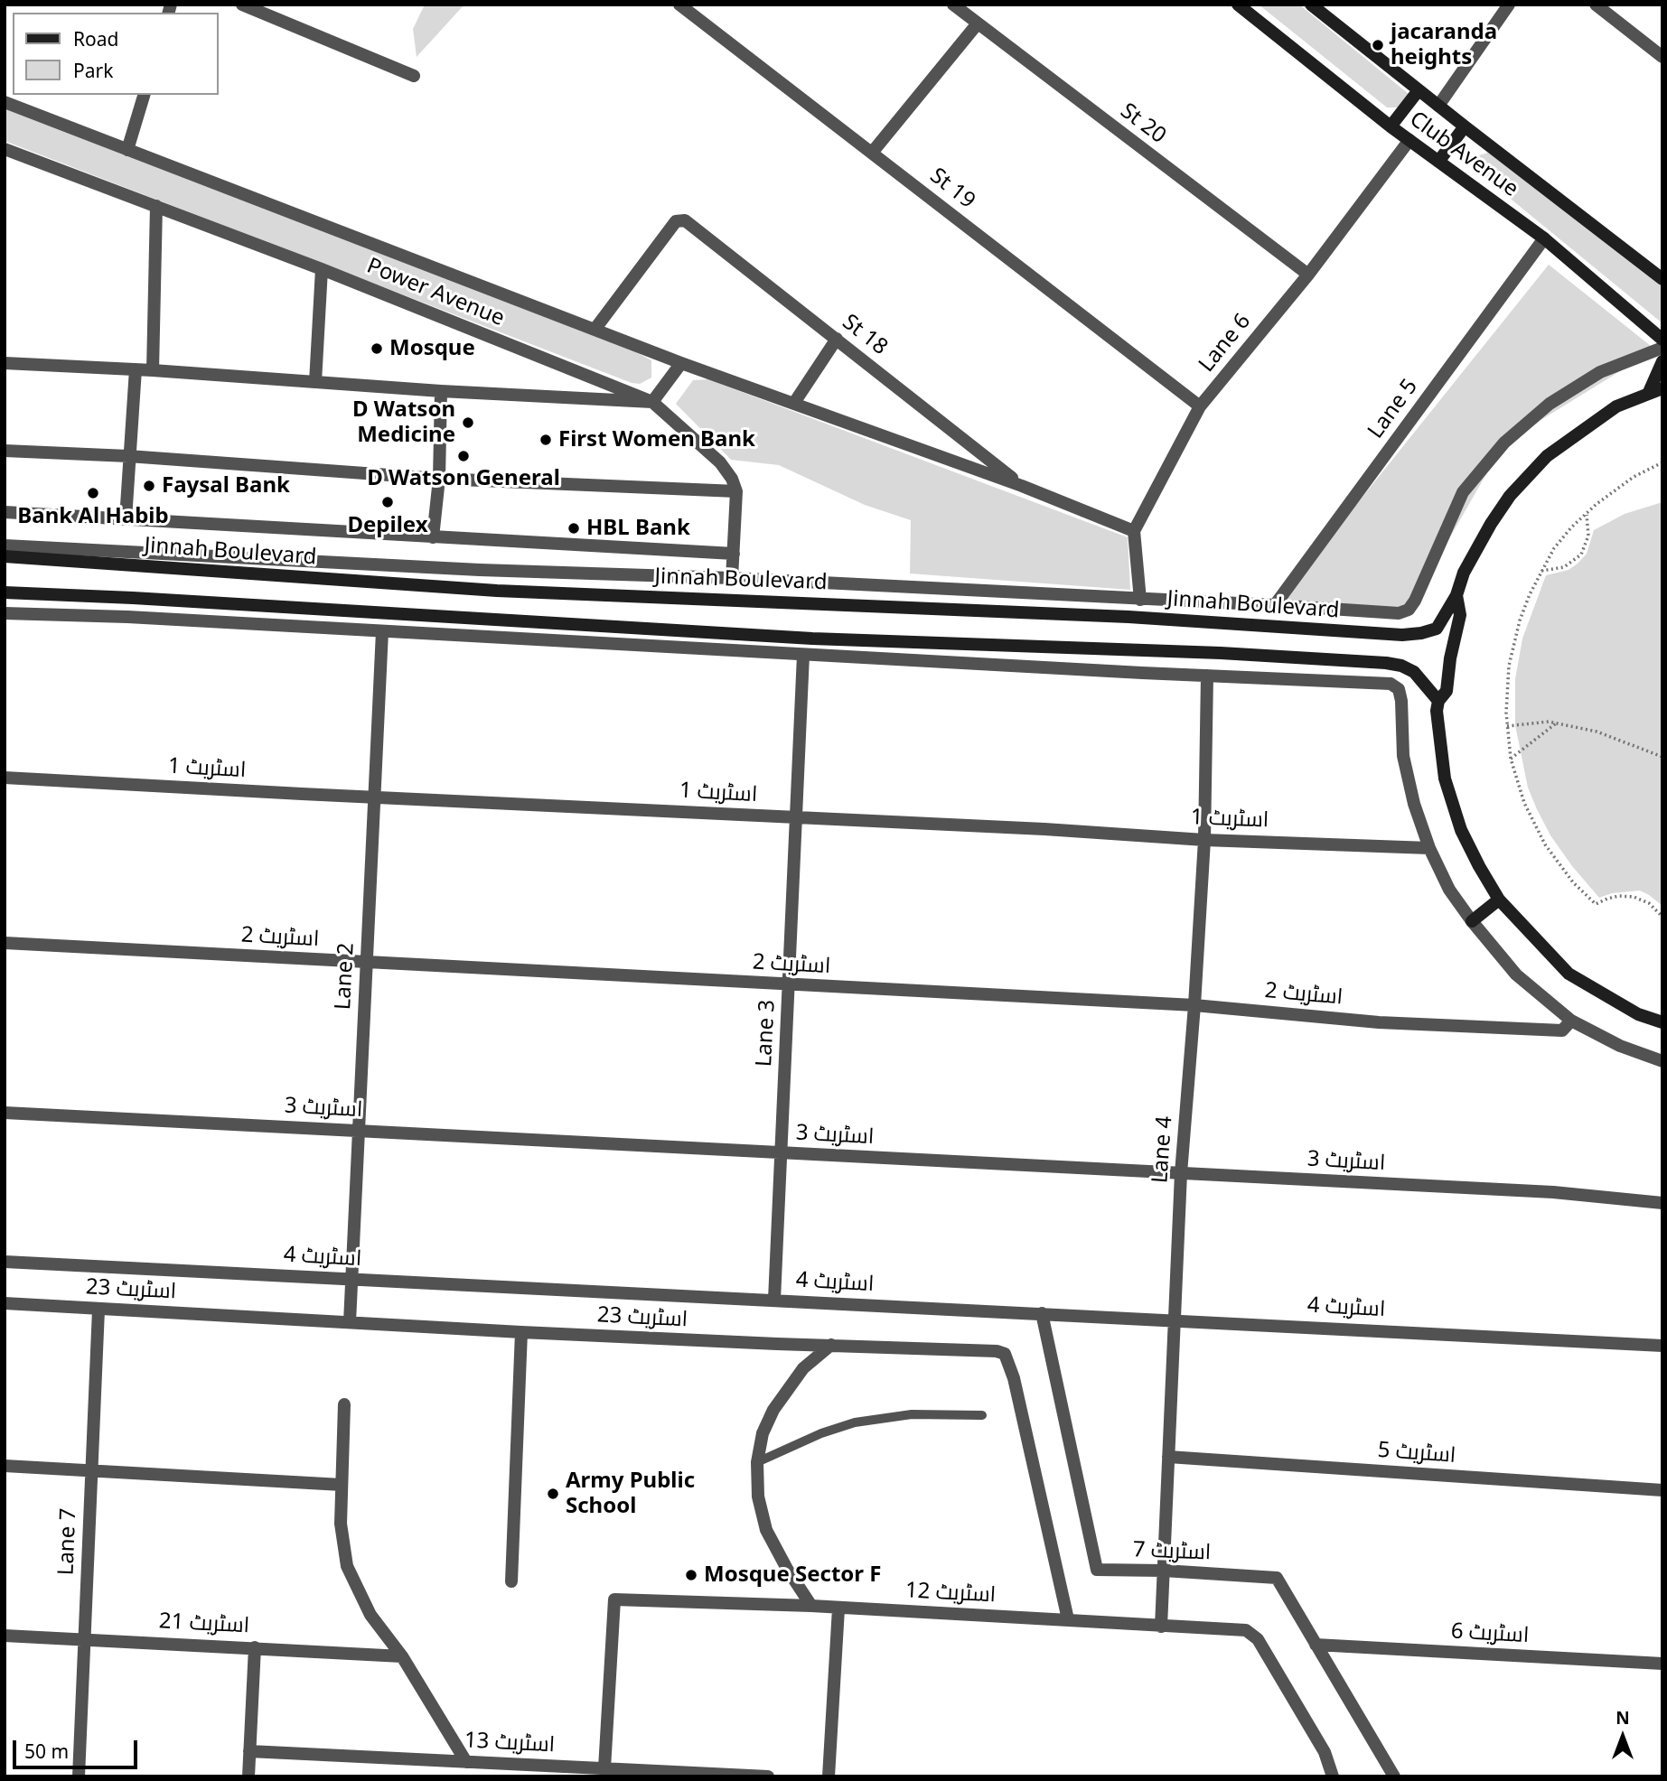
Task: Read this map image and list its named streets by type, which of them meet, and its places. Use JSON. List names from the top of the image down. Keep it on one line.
{"streets":{"street":["St 20","Club Avenue","St 19","Power Avenue","St 18","Lane 6","Lane 5","Jinnah Boulevard","اسٹریٹ 1","اسٹریٹ 2","Lane 2","Lane 3","اسٹریٹ 3","Lane 4","اسٹریٹ 4","اسٹریٹ 23","اسٹریٹ 5","Lane 7","اسٹریٹ 7","اسٹریٹ 12","اسٹریٹ 21","اسٹریٹ 6","اسٹریٹ 13"]},"crossings":[["St 20","Lane 6"],["Club Avenue","Lane 6"],["Club Avenue","Lane 5"],["St 19","Lane 6"],["Power Avenue","St 18"],["اسٹریٹ 1","Lane 2"],["اسٹریٹ 1","Lane 3"],["اسٹریٹ 1","Lane 4"],["اسٹریٹ 2","Lane 2"],["اسٹریٹ 2","Lane 3"],["اسٹریٹ 2","Lane 4"],["Lane 2","اسٹریٹ 3"],["Lane 2","اسٹریٹ 4"],["Lane 2","اسٹریٹ 23"],["Lane 3","اسٹریٹ 3"],["Lane 3","اسٹریٹ 4"],["اسٹریٹ 3","Lane 4"],["Lane 4","اسٹریٹ 4"],["Lane 4","اسٹریٹ 5"],["Lane 4","اسٹریٹ 7"],["Lane 4","اسٹریٹ 12"],["اسٹریٹ 4","اسٹریٹ 7"],["اسٹریٹ 23","Lane 7"],["اسٹریٹ 23","اسٹریٹ 12"],["Lane 7","اسٹریٹ 21"],["اسٹریٹ 7","اسٹریٹ 6"],["اسٹریٹ 12","اسٹریٹ 13"]],"places":["jacaranda heights","Mosque","D Watson Medicine","First Women Bank","D Watson General","Faysal Bank","Bank Al Habib","Depilex","HBL Bank","Army Public School","Mosque Sector F"],"legend":["Road","Park"],"scale_bar":"50 m","north":"top"}
